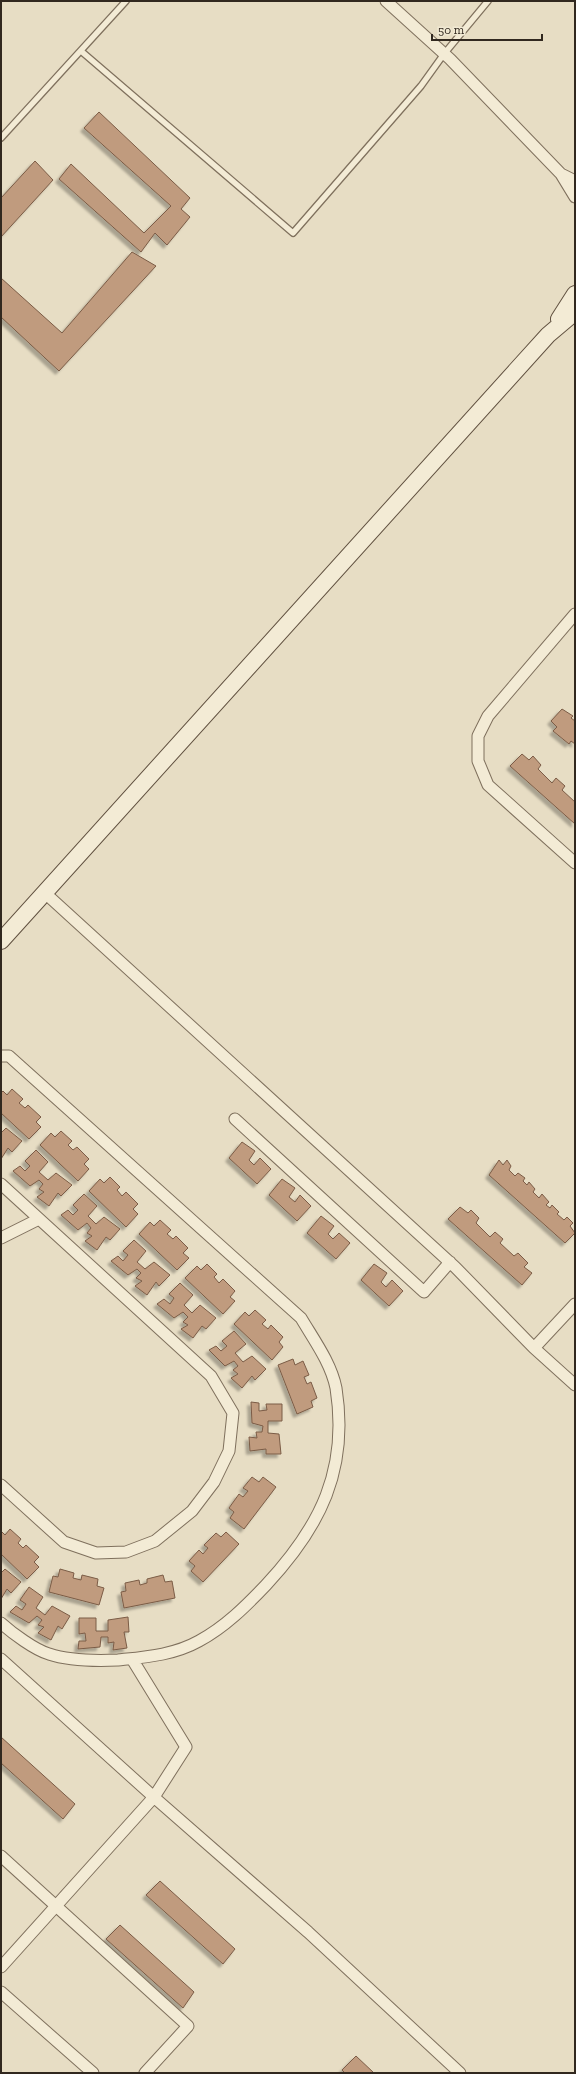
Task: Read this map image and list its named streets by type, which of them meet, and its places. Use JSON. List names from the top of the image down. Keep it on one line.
{"scale_bar":"50 m"}
